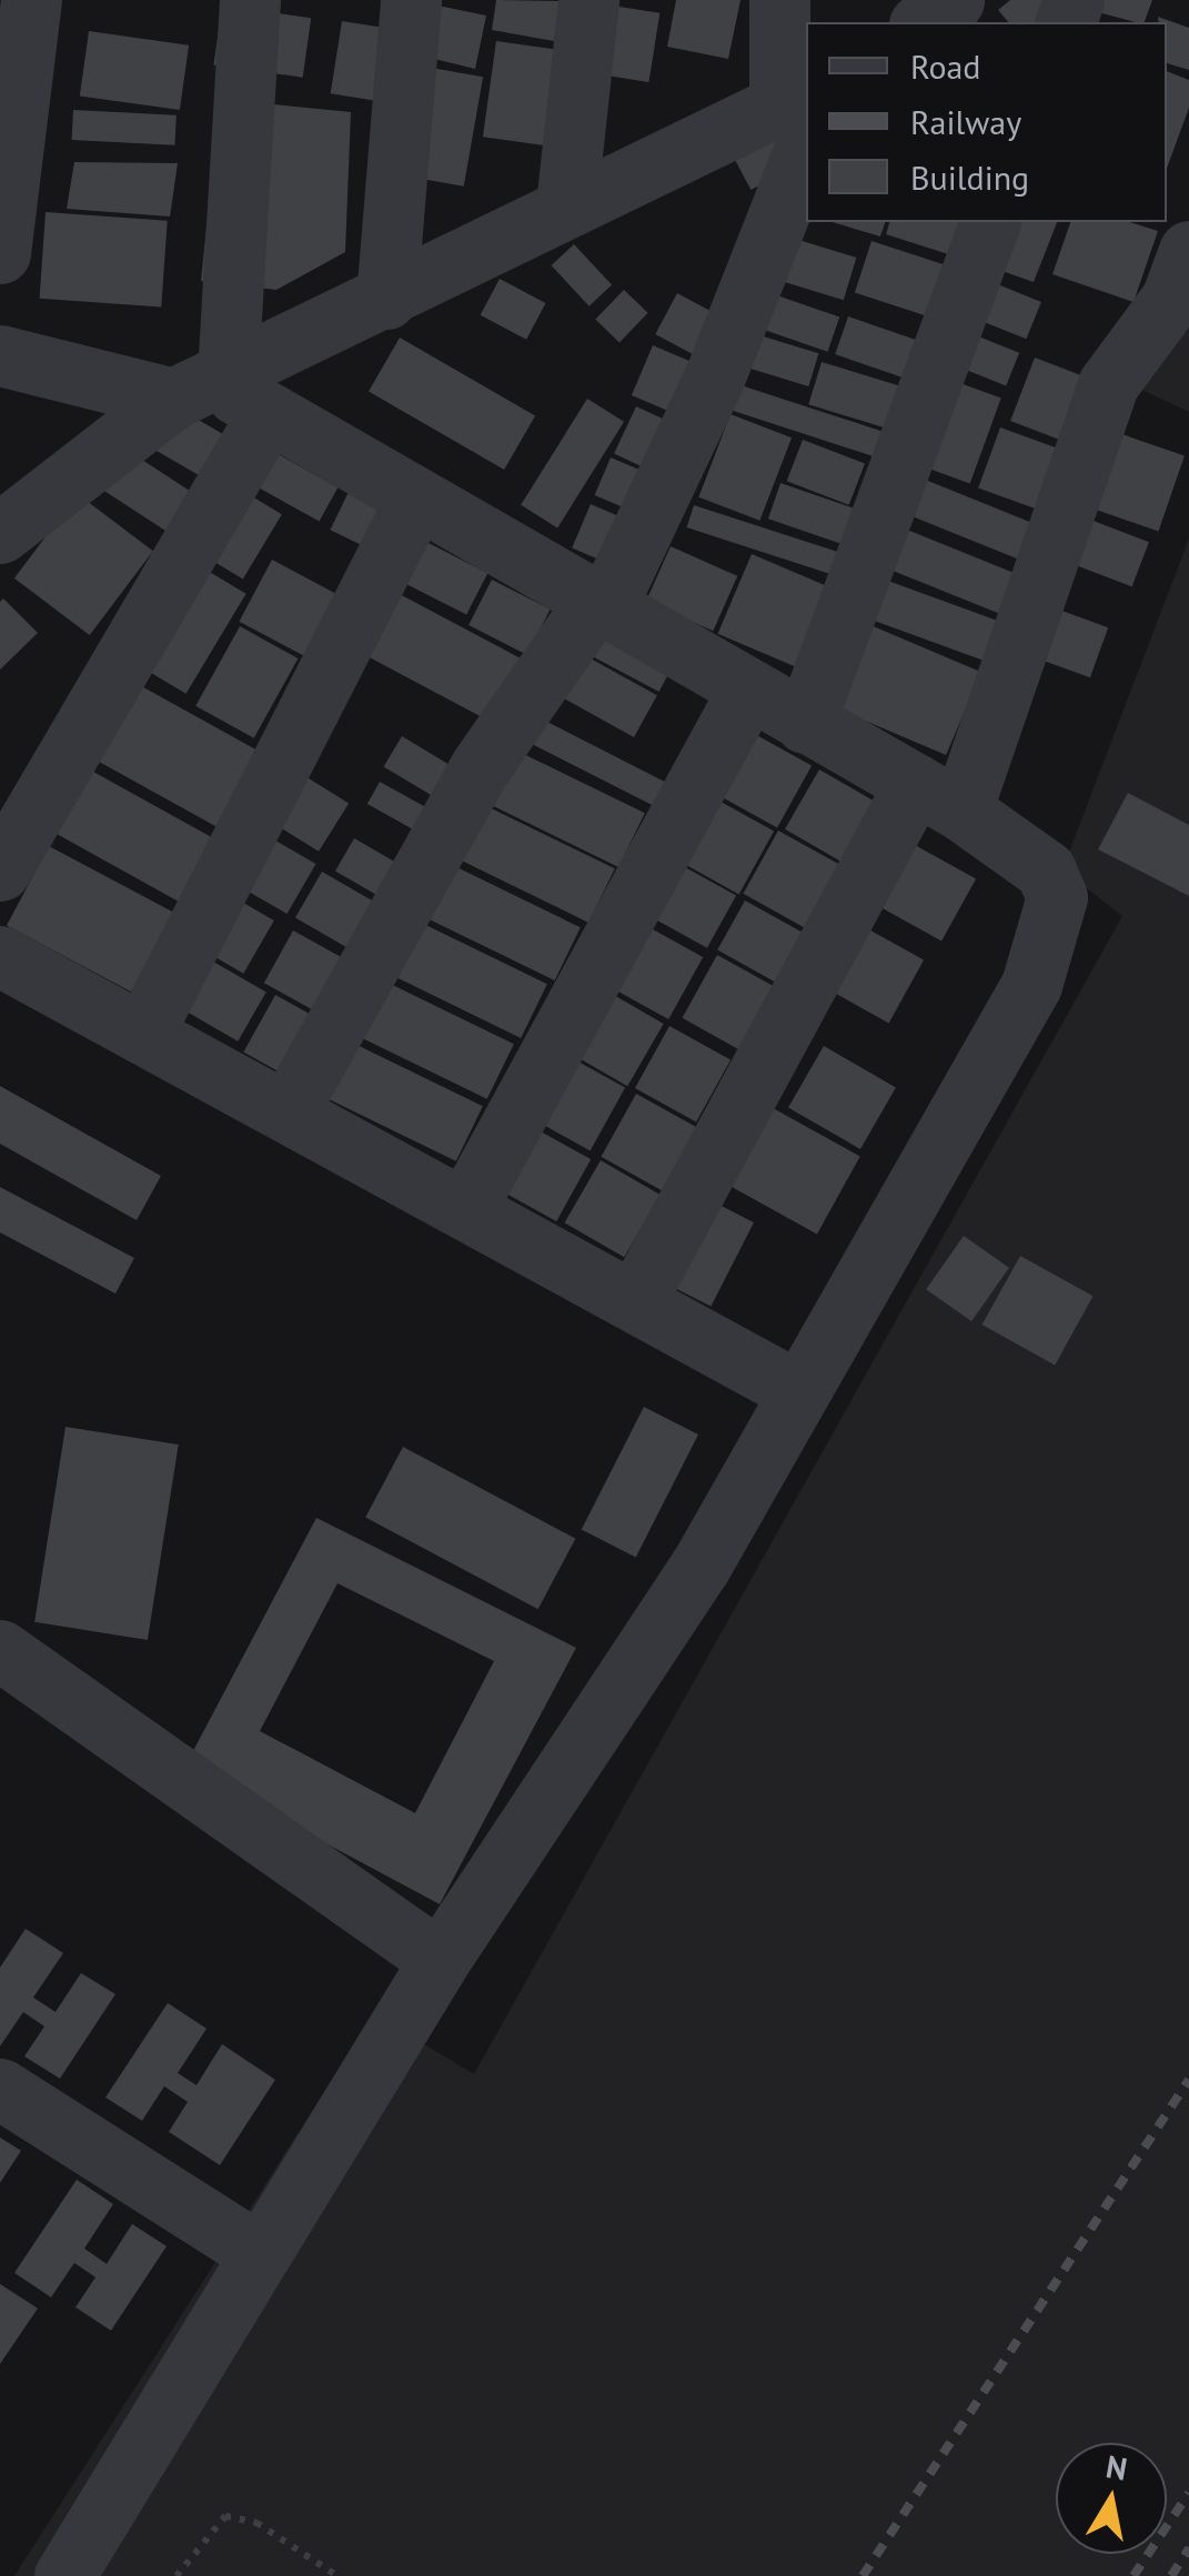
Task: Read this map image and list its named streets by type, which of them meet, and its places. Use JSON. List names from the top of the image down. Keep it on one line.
{"legend":["Road","Railway","Building"],"north":"top"}
